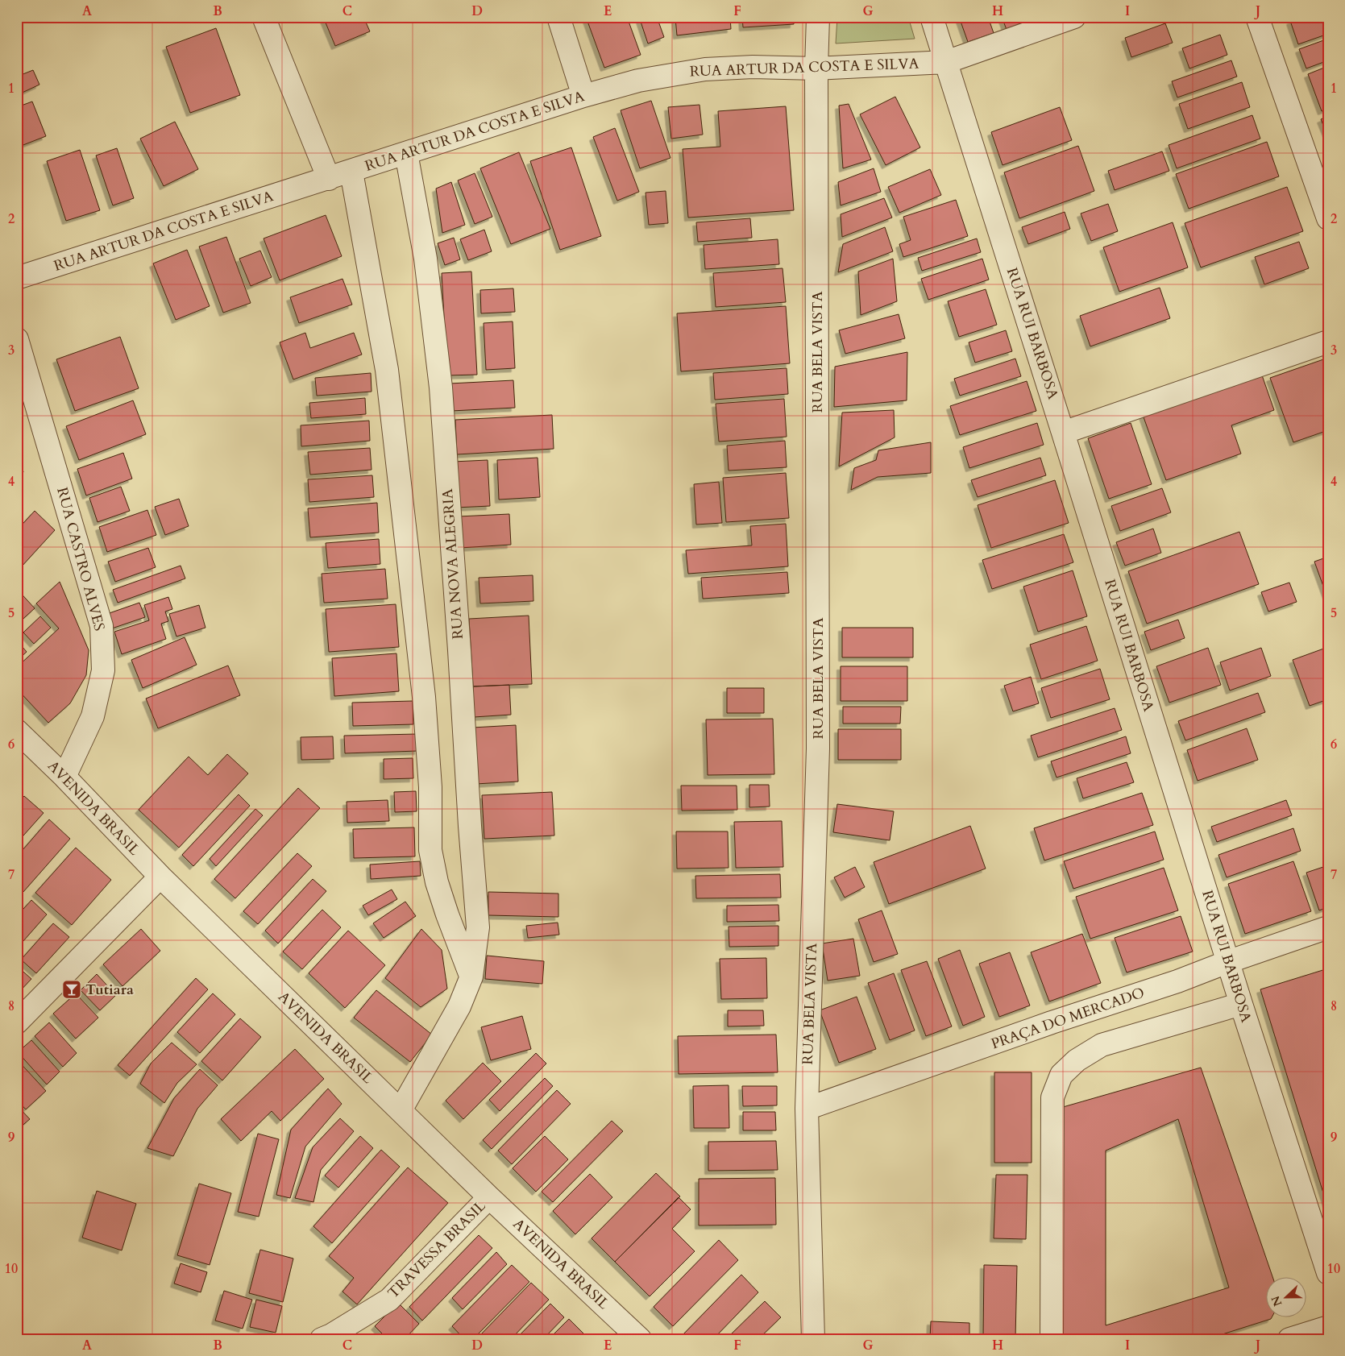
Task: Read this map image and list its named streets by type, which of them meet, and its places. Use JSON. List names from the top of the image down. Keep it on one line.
{"streets":{"street":["RUA ARTUR DA COSTA E SILVA","RUA RUI BARBOSA","RUA BELA VISTA","RUA CASTRO ALVES","RUA NOVA ALEGRIA","AVENIDA BRASIL","PRAÇA DO MERCADO","TRAVESSA BRASIL"]},"crossings":[["RUA ARTUR DA COSTA E SILVA","RUA RUI BARBOSA"],["RUA ARTUR DA COSTA E SILVA","RUA BELA VISTA"],["RUA ARTUR DA COSTA E SILVA","RUA NOVA ALEGRIA"],["RUA RUI BARBOSA","PRAÇA DO MERCADO"],["RUA BELA VISTA","PRAÇA DO MERCADO"],["RUA CASTRO ALVES","AVENIDA BRASIL"],["RUA NOVA ALEGRIA","AVENIDA BRASIL"],["AVENIDA BRASIL","TRAVESSA BRASIL"]],"places":{"bar":["Tutiara"]},"north":"left","grid":{"columns":["A","B","C","D","E","F","G","H","I","J"],"rows":["1","2","3","4","5","6","7","8","9","10"]}}
